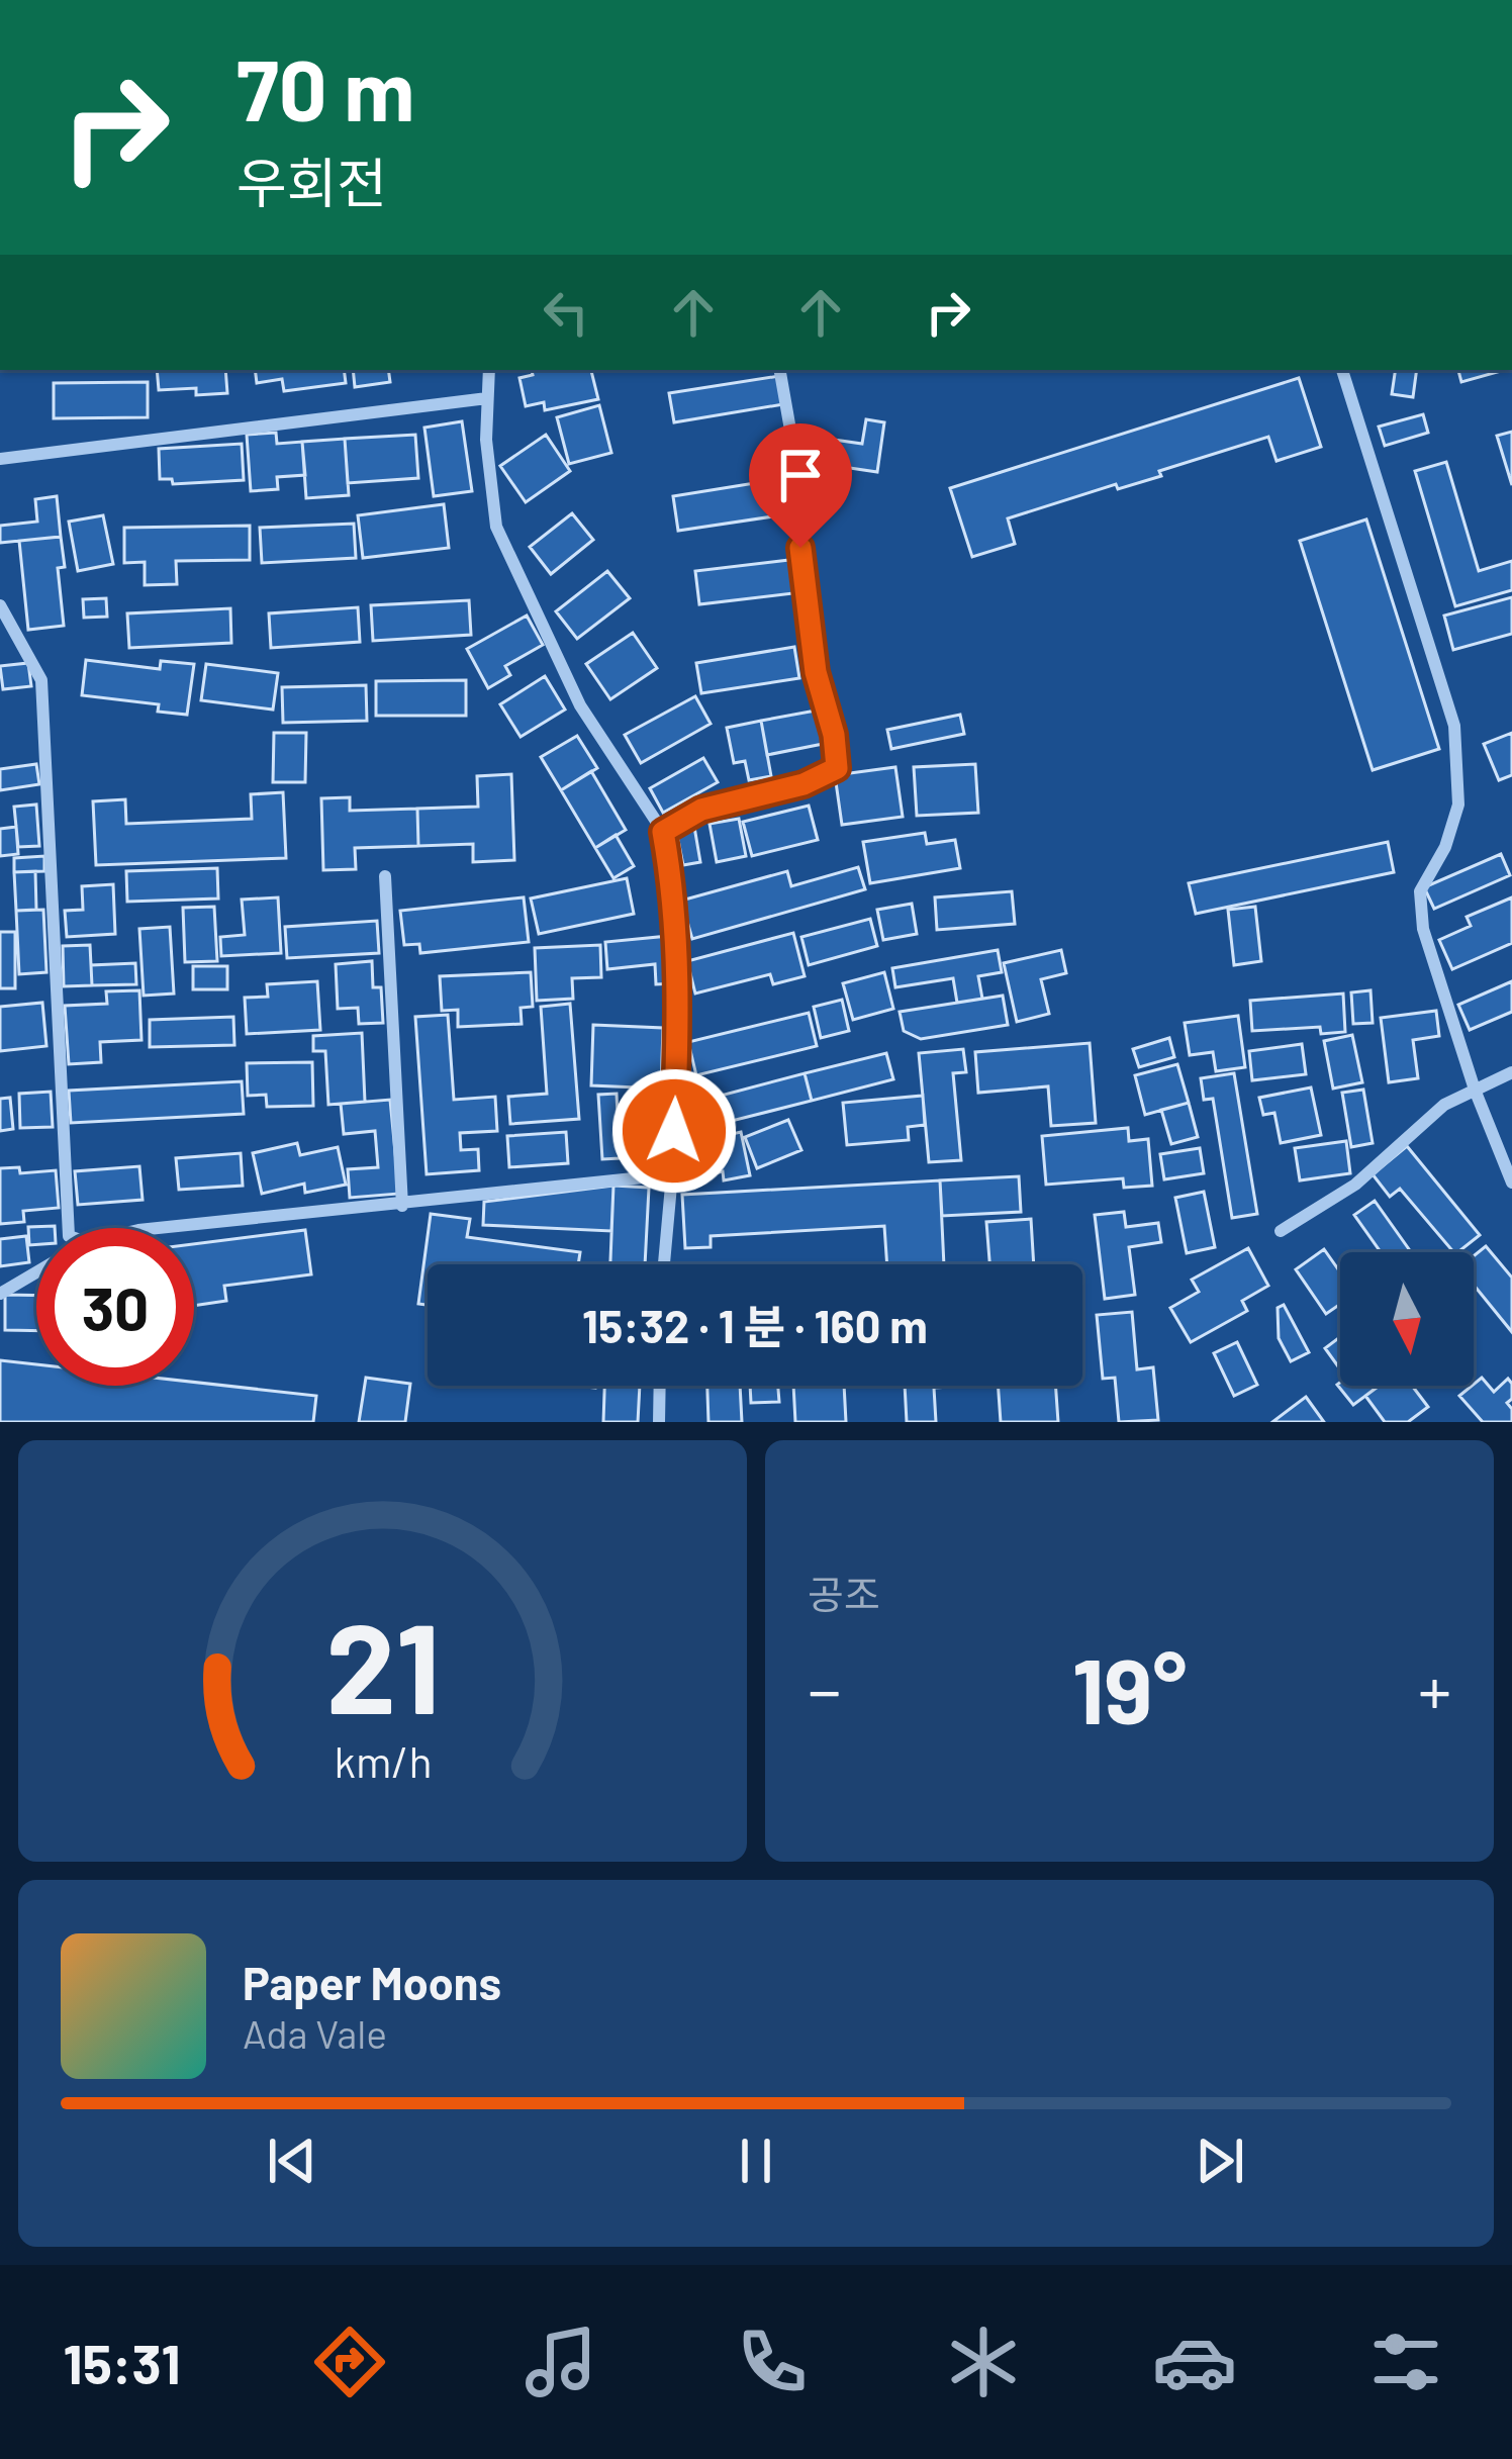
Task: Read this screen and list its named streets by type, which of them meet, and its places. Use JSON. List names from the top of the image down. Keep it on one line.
{"north":"bottom","page":{"turn":["70 m","우회전"],"limit":"30","trip":"15:32 · 1 분 · 160 m","tile":"공조","heat":["−","19°","+"],"song":["Paper Moons","Ada Vale"],"tabs":"15:31","gauge":["21","km/h"]}}
